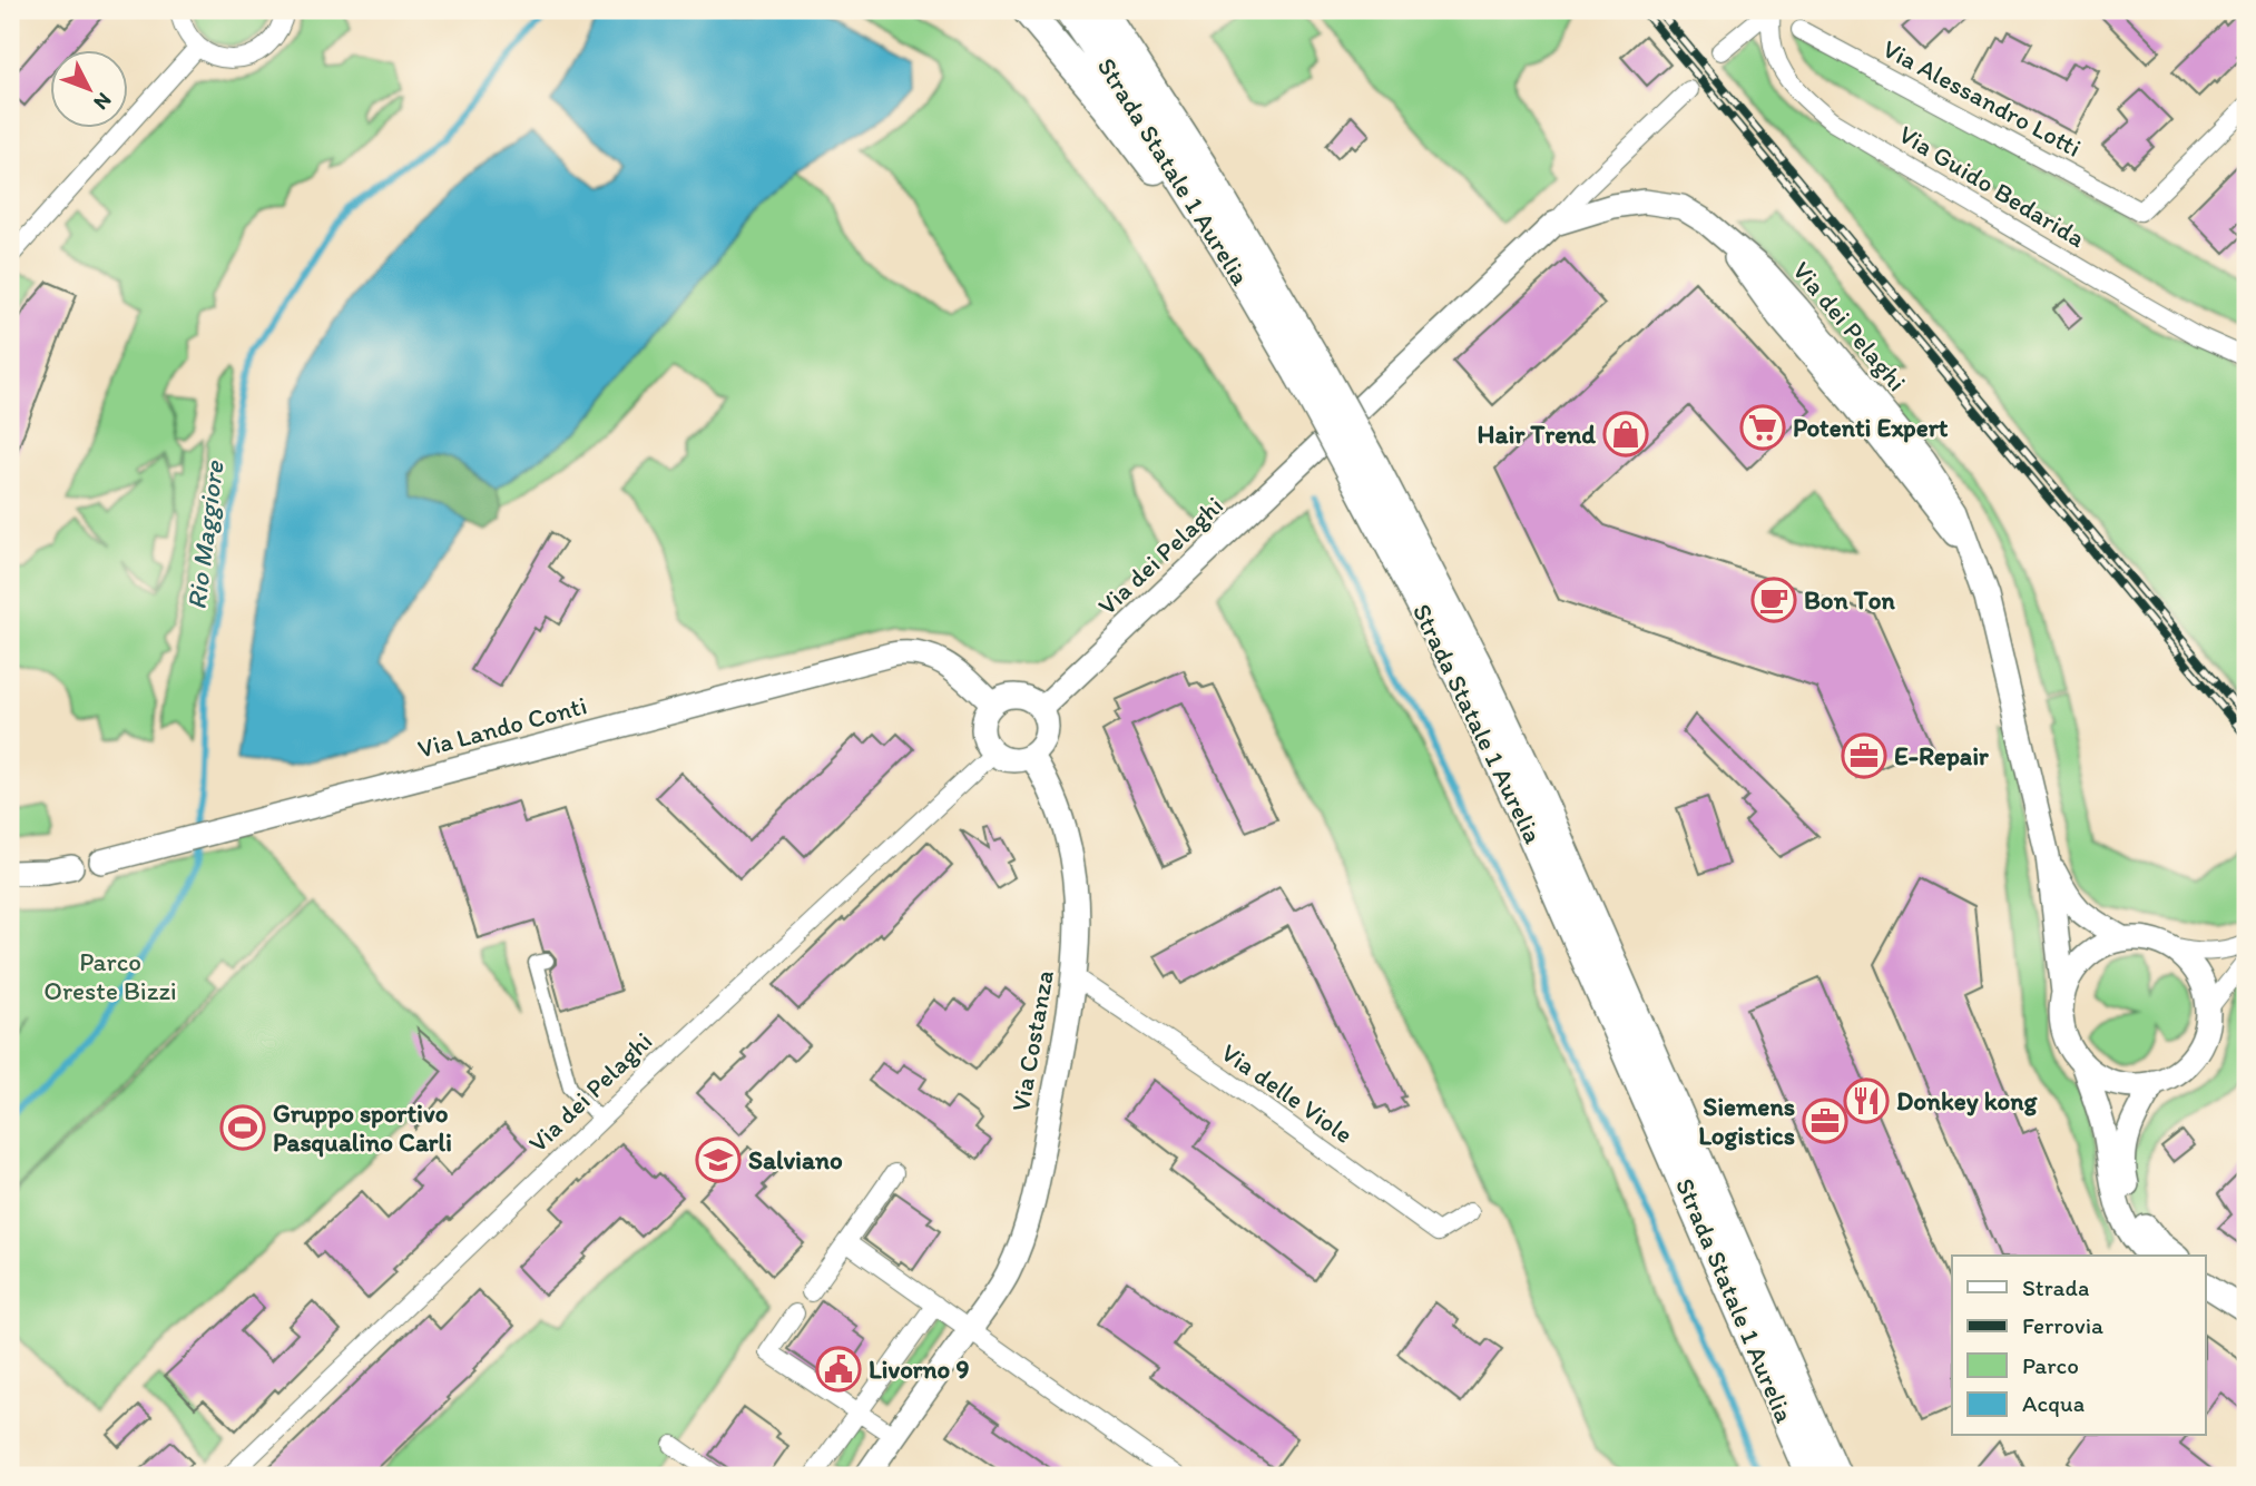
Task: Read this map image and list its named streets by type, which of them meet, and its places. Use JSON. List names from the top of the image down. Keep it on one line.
{"streets":{"highway":["Strada Statale 1 Aurelia"],"street":["Via Alessandro Lotti","Via Guido Bedarida","Via dei Pelaghi","Via Lando Conti","Via Costanza","Via delle Viole"]},"crossings":[["Via dei Pelaghi","Via Lando Conti"],["Via dei Pelaghi","Via Costanza"],["Via Lando Conti","Via Costanza"],["Via Costanza","Via delle Viole"]],"water":["Rio Maggiore"],"parks":["Parco Oreste Bizzi"],"places":{"supermarket":["Potenti Expert"],"shop":["Hair Trend"],"cafe":["Bon Ton"],"office":["E-Repair","Siemens Logistics"],"restaurant":["Donkey kong"],"sports":["Gruppo sportivo Pasqualino Carli"],"school or university":["Salviano"],"public building":["Livorno 9"]},"legend":["Strada","Ferrovia","Parco","Acqua"],"north":"bottom right"}
